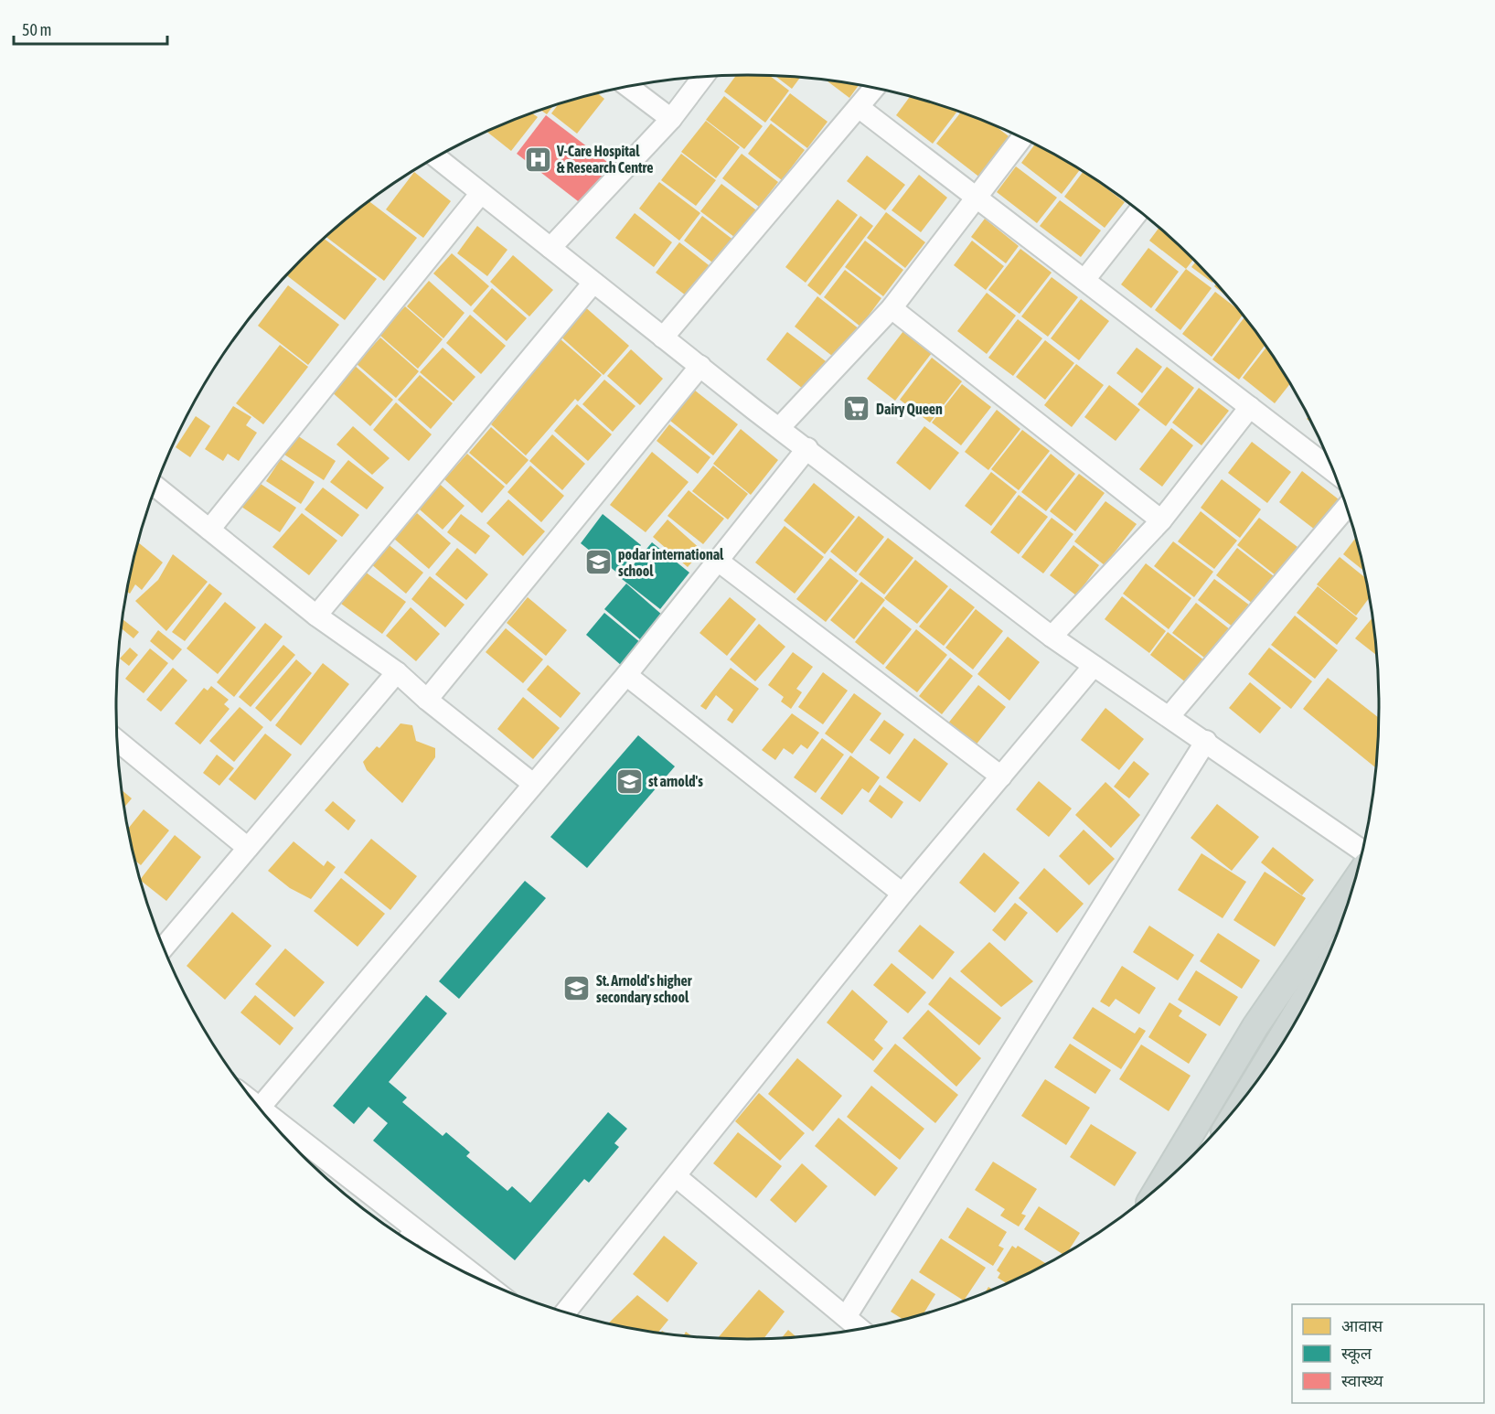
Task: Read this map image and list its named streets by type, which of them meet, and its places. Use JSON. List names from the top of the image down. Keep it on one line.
{"places":{"hospital":["V-Care Hospital & Research Centre"],"supermarket":["Dairy Queen"],"school or university":["podar international school","st arnold's","St. Arnold's higher secondary school"]},"legend":["आवास","स्कूल","स्वास्थ्य"],"scale_bar":"50 m"}
